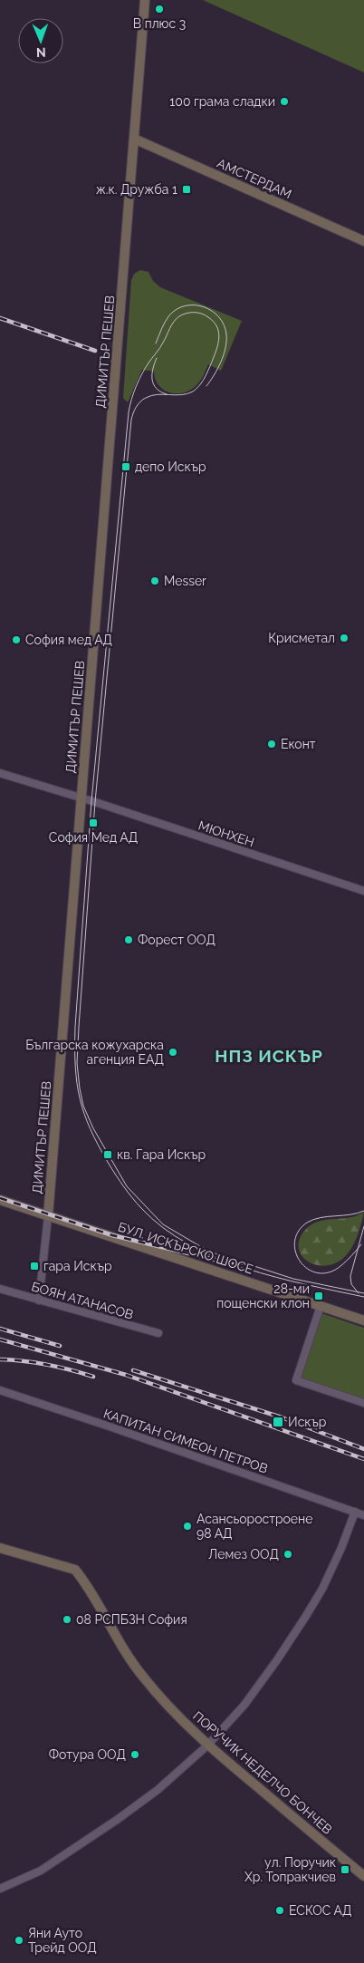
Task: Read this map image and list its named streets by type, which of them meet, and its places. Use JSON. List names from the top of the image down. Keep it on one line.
{"streets":{"main road":["АМСТЕРДАМ","ДИМИТЪР ПЕШЕВ","БУЛ. ИСКЪРСКО ШОСЕ","ПОРУЧИК НЕДЕЛЧО БОНЧЕВ"],"street":["МЮНХЕН","БОЯН АТАНАСОВ","КАПИТАН СИМЕОН ПЕТРОВ"]},"crossings":[["АМСТЕРДАМ","ДИМИТЪР ПЕШЕВ"],["ДИМИТЪР ПЕШЕВ","МЮНХЕН"],["ДИМИТЪР ПЕШЕВ","БУЛ. ИСКЪРСКО ШОСЕ"],["ДИМИТЪР ПЕШЕВ","БОЯН АТАНАСОВ"]],"districts":["НПЗ ИСКЪР"],"places":{"other":["В плюс 3","100 грама сладки","Messer","Крисметал","София мед АД","Еконт","Форест ООД","Българска кожухарска агенция ЕАД","Асансьоростроене 98 АД","Лемез ООД","08 РСПБЗН София","Фотура ООД","ЕСКОС АД","Яни Ауто Трейд ООД"],"transit":["ж.к. Дружба 1","депо Искър","София Мед АД","кв. Гара Искър","гара Искър","28-ми пощенски клон","Искър","ул. Поручик Хр. Топракчиев"]},"north":"bottom"}
